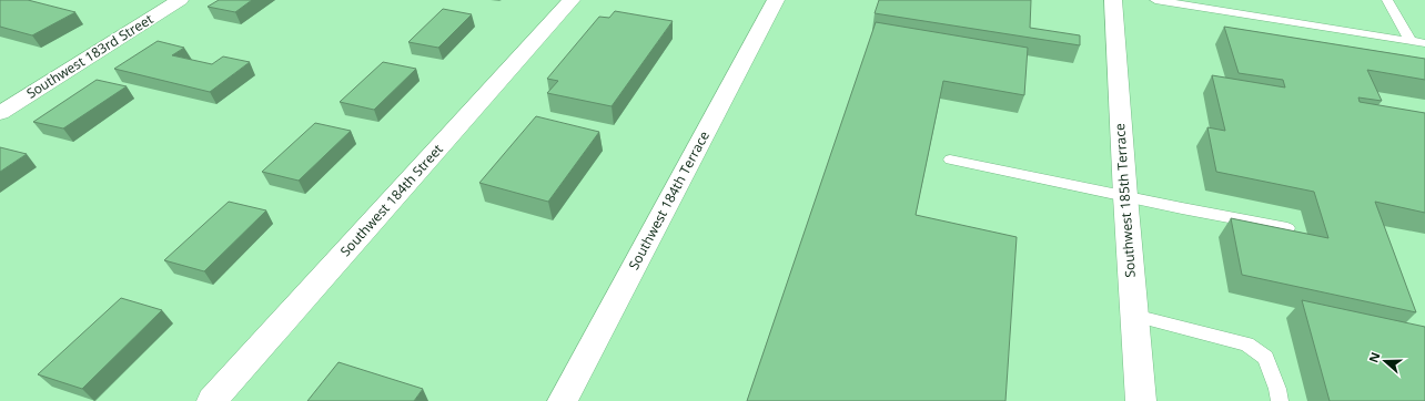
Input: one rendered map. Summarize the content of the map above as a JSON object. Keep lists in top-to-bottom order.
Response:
{
  "streets": {
    "street": [
      "Southwest 183rd Street",
      "Southwest 184th Street",
      "Southwest 184th Terrace",
      "Southwest 185th Terrace"
    ]
  },
  "north": "left"
}
